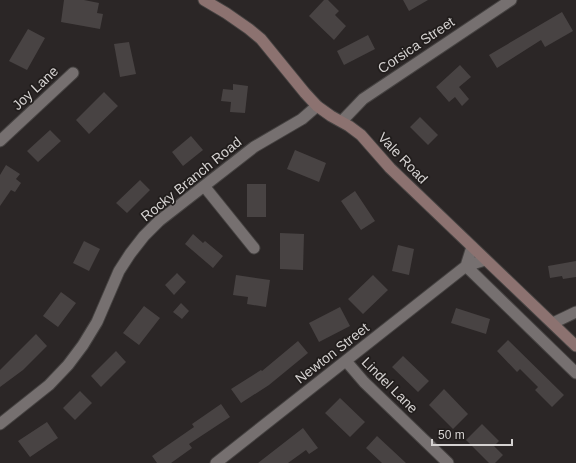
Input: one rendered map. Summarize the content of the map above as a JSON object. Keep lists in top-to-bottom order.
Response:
{
  "streets": {
    "main road": ["Vale Road"],
    "street": [
      "Corsica Street",
      "Joy Lane",
      "Rocky Branch Road",
      "Newton Street",
      "Lindel Lane"
    ]
  },
  "crossings": [
    ["Corsica Street", "Vale Road"],
    ["Vale Road", "Rocky Branch Road"],
    ["Vale Road", "Newton Street"],
    ["Newton Street", "Lindel Lane"]
  ],
  "scale_bar": "50 m"
}
